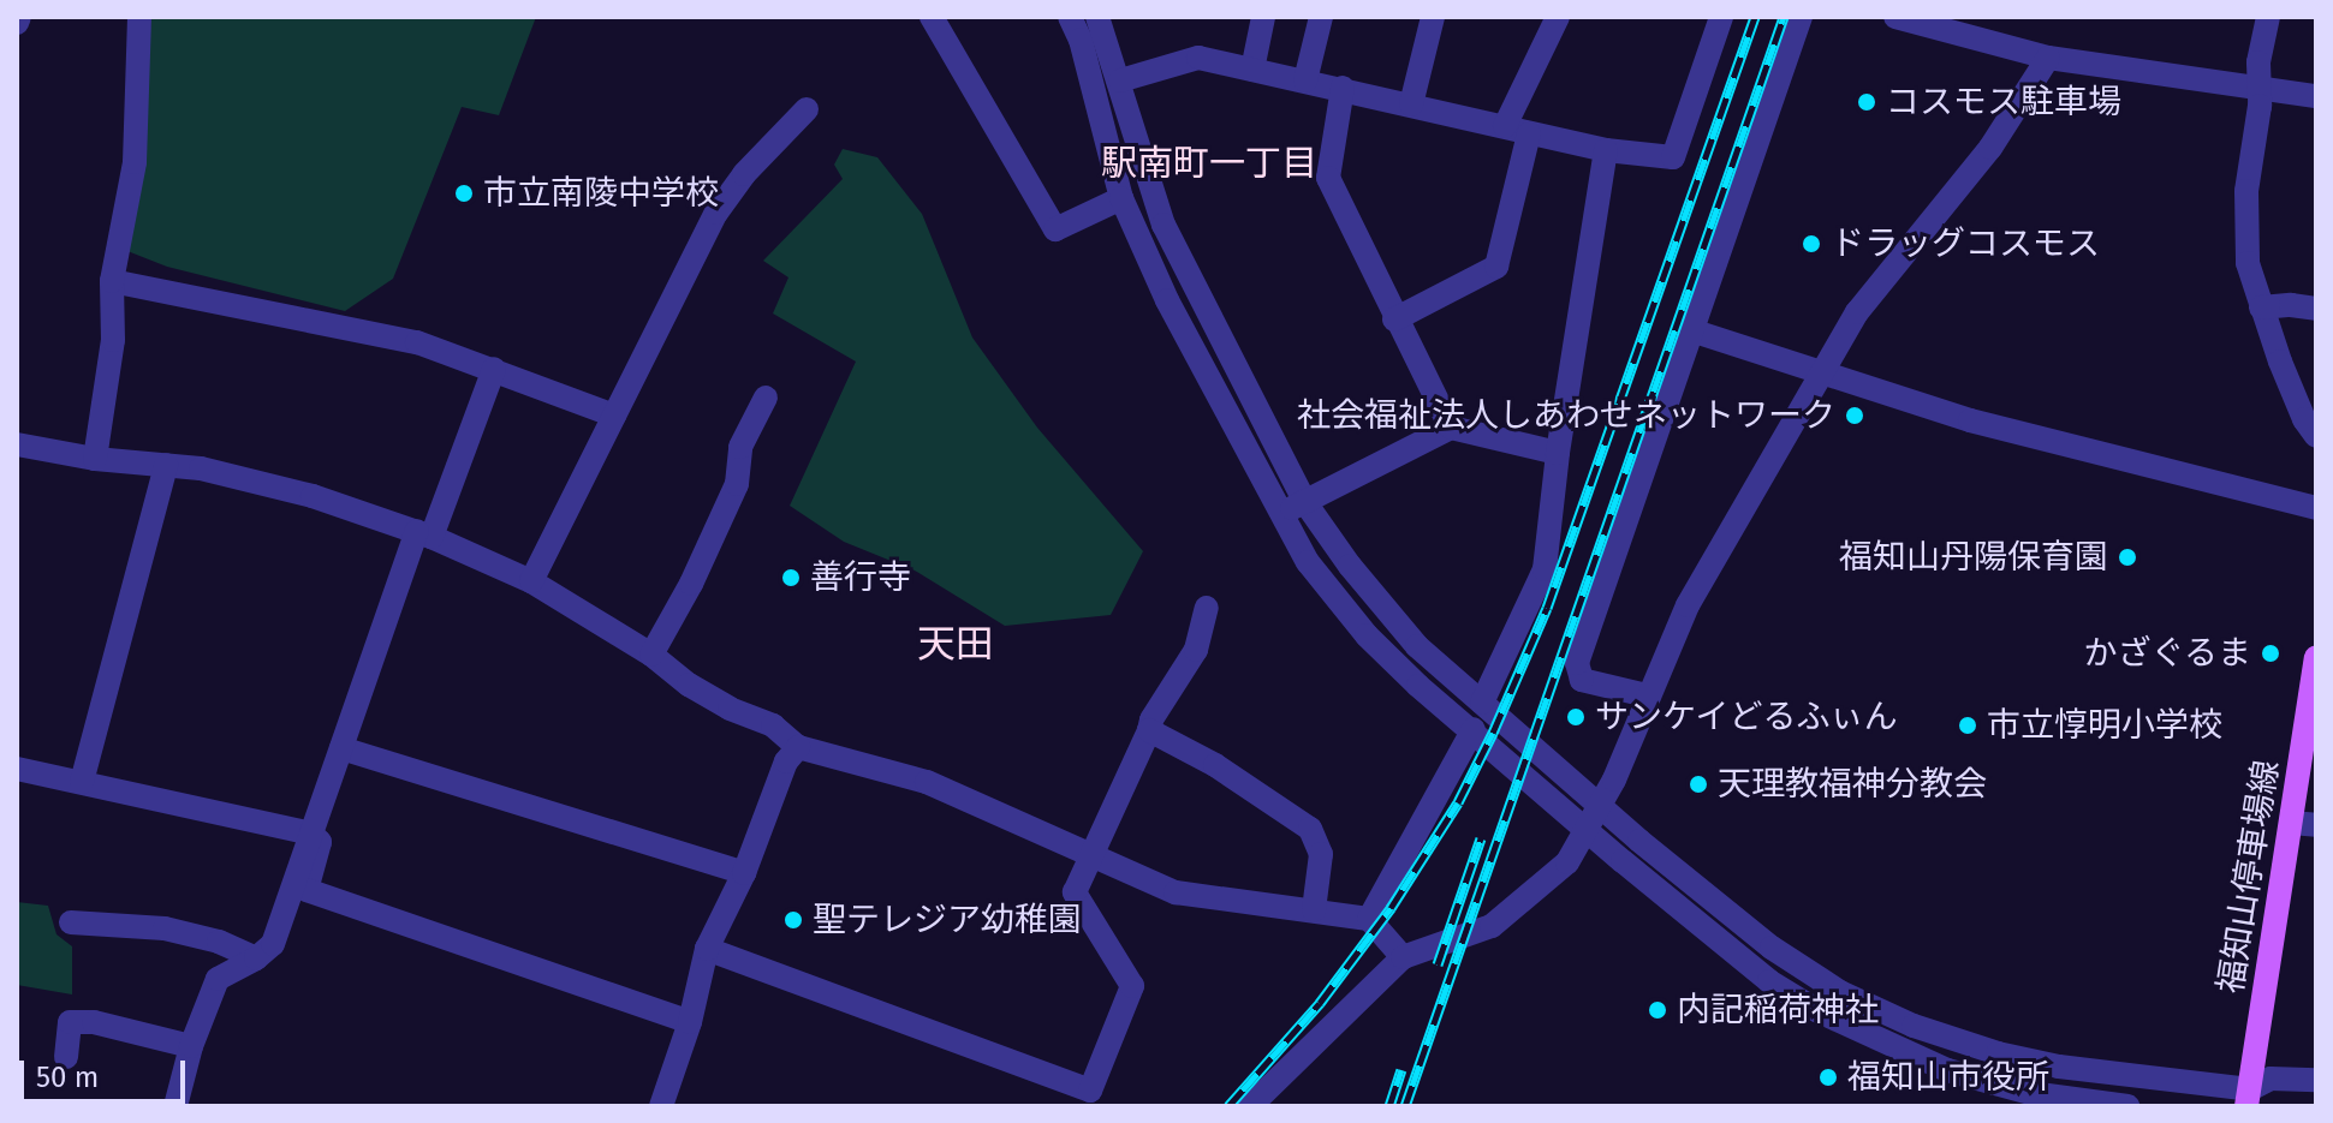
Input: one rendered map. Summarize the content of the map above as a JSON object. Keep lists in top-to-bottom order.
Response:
{
  "streets": {
    "main road": ["福知山停車場線"]
  },
  "districts": ["駅南町一丁目", "天田"],
  "places": [
    "コスモス駐車場",
    "市立南陵中学校",
    "ドラッグコスモス",
    "社会福祉法人しあわせネットワーク",
    "福知山丹陽保育園",
    "善行寺",
    "かざぐるま",
    "サンケイどるふぃん",
    "市立惇明小学校",
    "天理教福神分教会",
    "聖テレジア幼稚園",
    "内記稲荷神社",
    "福知山市役所"
  ],
  "scale_bar": "50 m"
}
